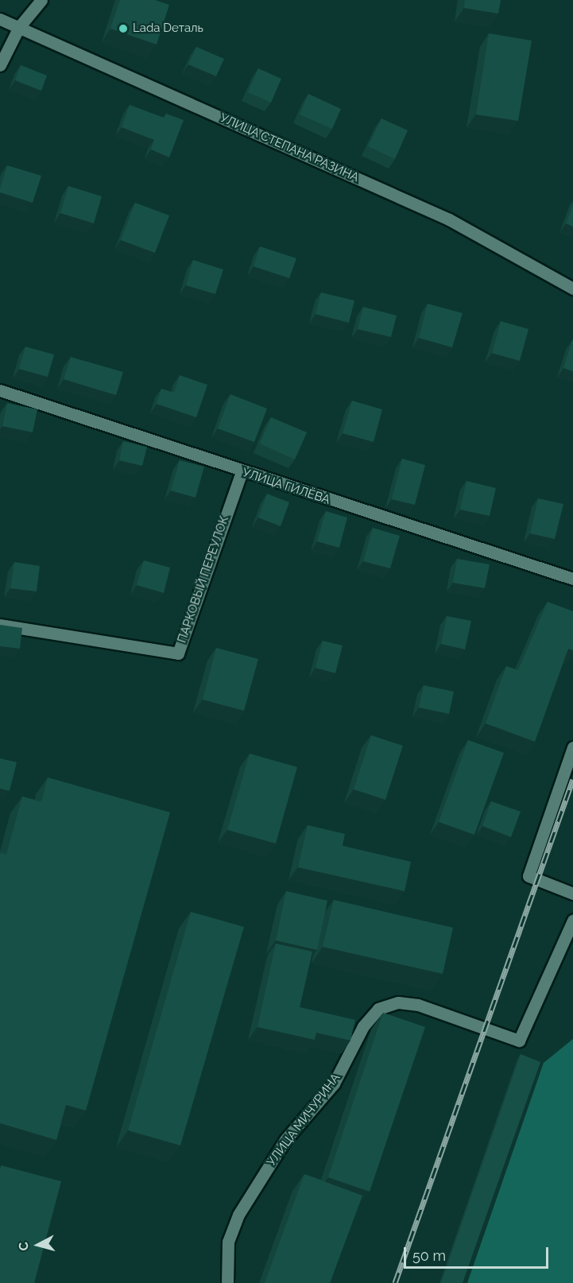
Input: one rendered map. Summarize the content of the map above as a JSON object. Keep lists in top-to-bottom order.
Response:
{
  "streets": {
    "street": [
      "УЛИЦА СТЕПАНА РАЗИНА",
      "УЛИЦА ГИЛЁВА",
      "ПАРКОВЫЙ ПЕРЕУЛОК",
      "УЛИЦА МИЧУРИНА"
    ]
  },
  "crossings": [
    ["УЛИЦА ГИЛЁВА", "ПАРКОВЫЙ ПЕРЕУЛОК"]
  ],
  "places": ["Lada Dеталь"],
  "scale_bar": "50 m",
  "north": "left"
}
